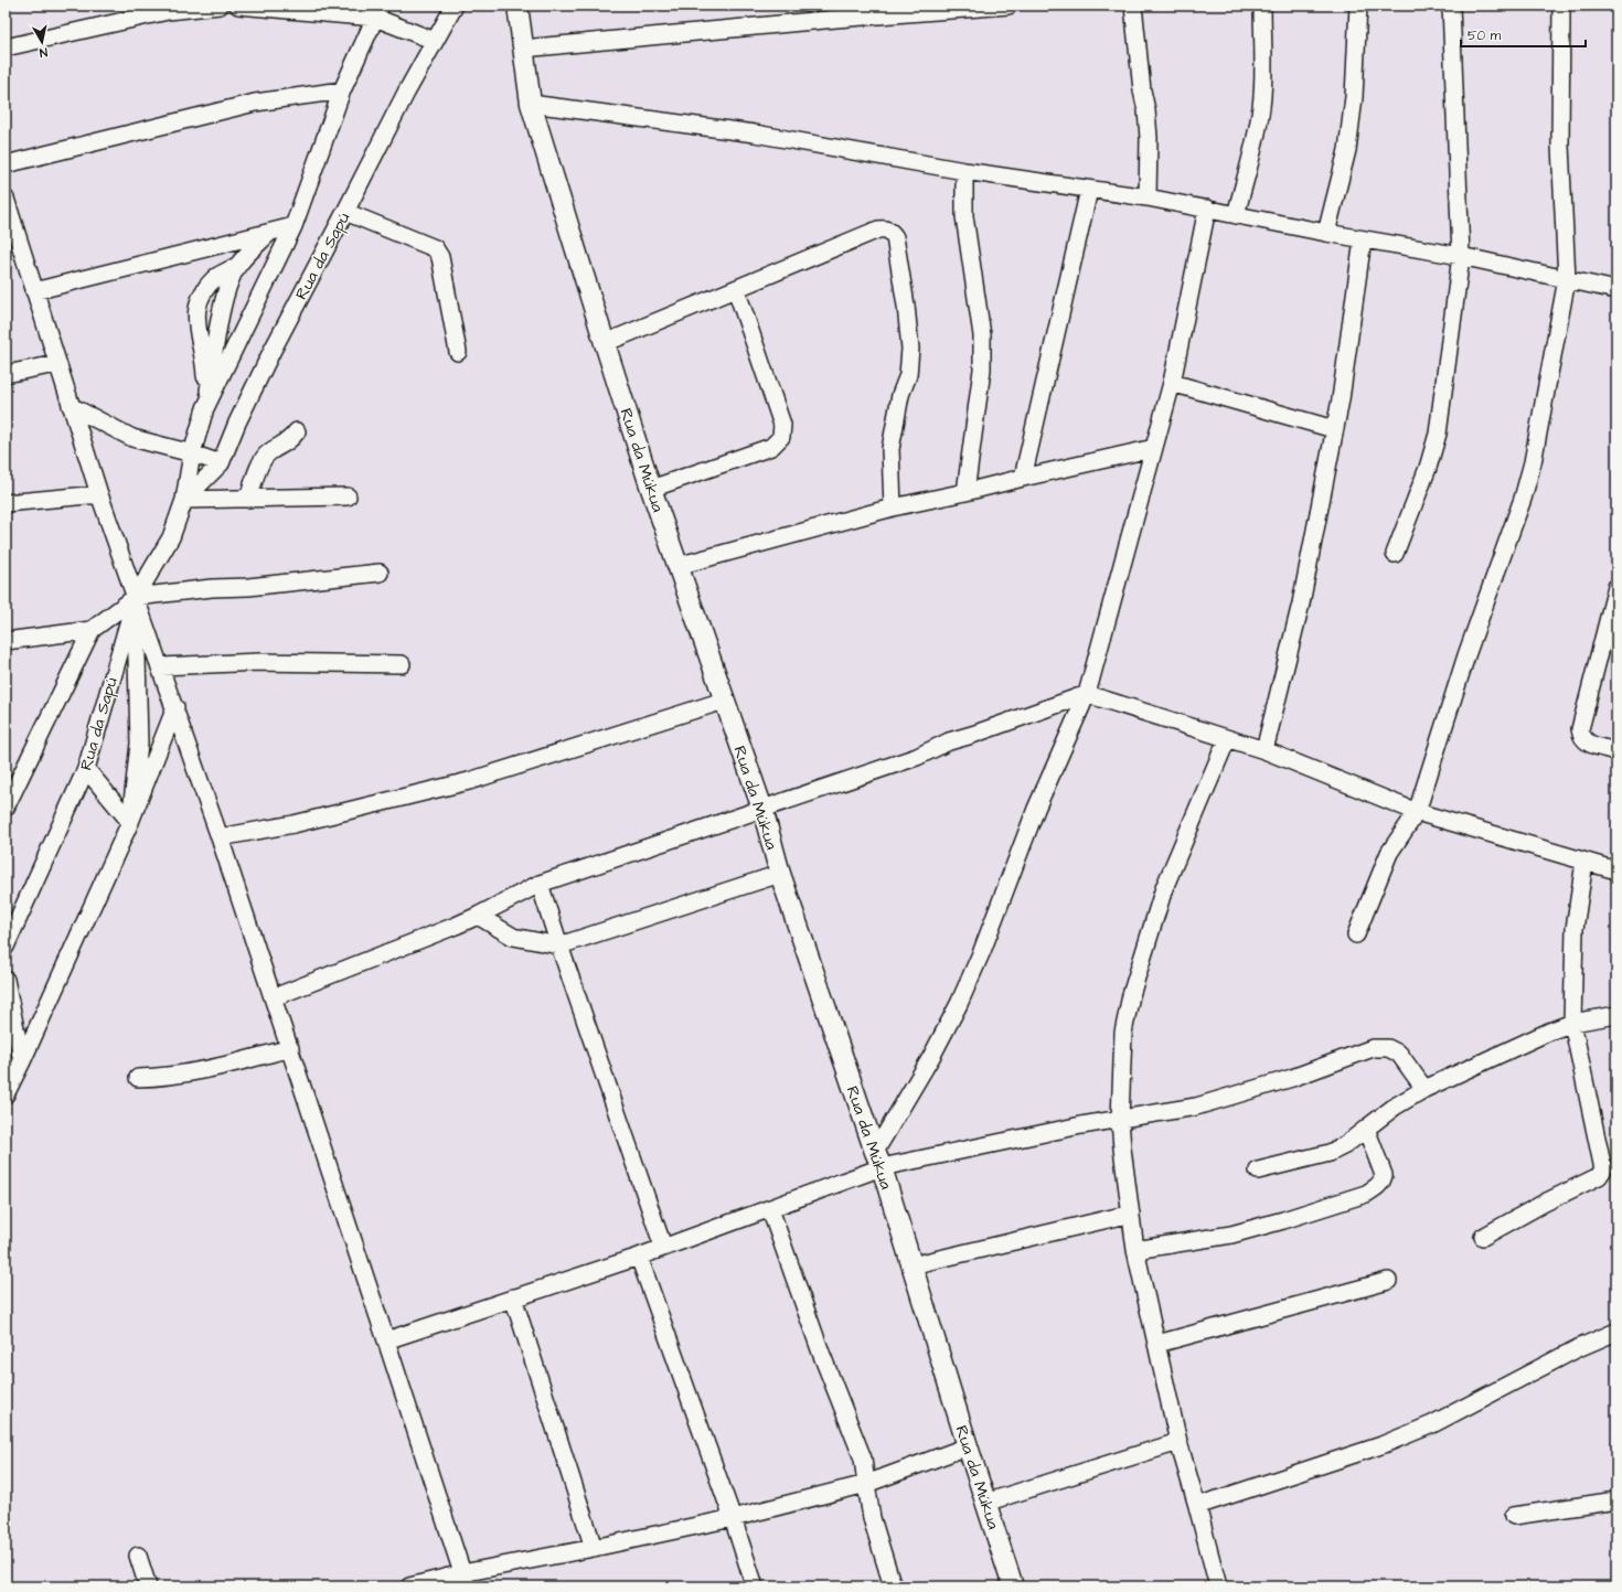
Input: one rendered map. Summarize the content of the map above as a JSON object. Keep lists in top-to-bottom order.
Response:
{
  "streets": {
    "street": ["Rua da Sapú", "Rua da Múkua"]
  },
  "scale_bar": "50 m",
  "north": "bottom"
}
